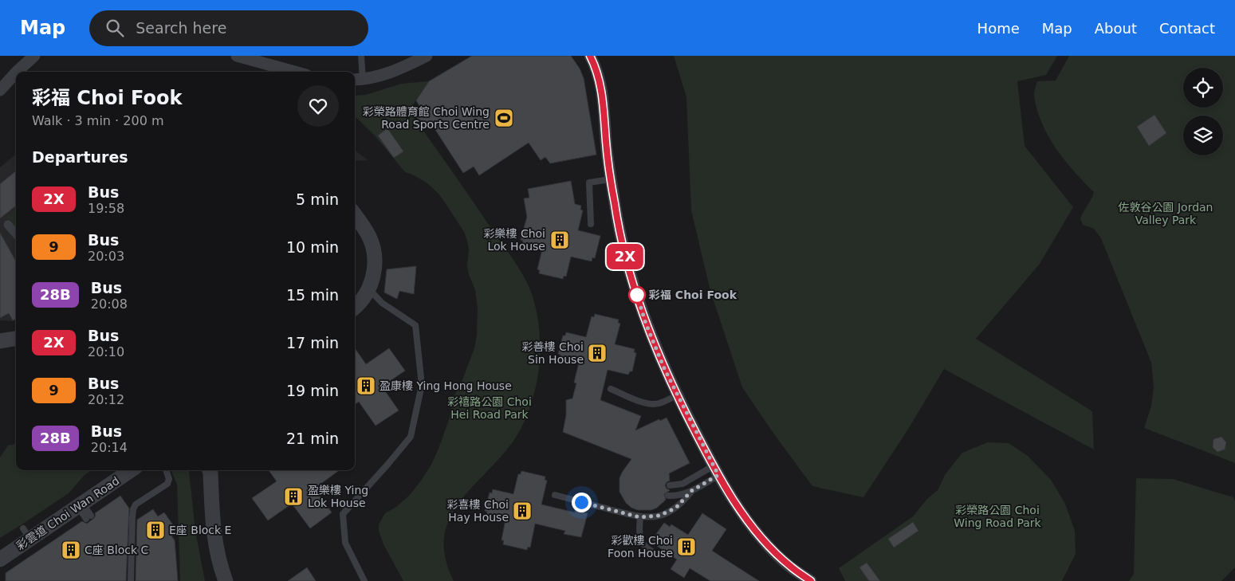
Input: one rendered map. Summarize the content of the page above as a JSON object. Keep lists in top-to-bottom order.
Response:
{
  "streets": {
    "street": ["彩雲道 Choi Wan Road"]
  },
  "parks": ["佐敦谷公園 Jordan Valley Park", "彩禧路公園 Choi Hei Road Park", "彩榮路公園 Choi Wing Road Park"],
  "places": {
    "sports": ["彩榮路體育館 Choi Wing Road Sports Centre"],
    "building": [
      "彩樂樓 Choi Lok House",
      "彩善樓 Choi Sin House",
      "盈康樓 Ying Hong House",
      "盈樂樓 Ying Lok House",
      "彩喜樓 Choi Hay House",
      "E座 Block E",
      "彩歡樓 Choi Foon House",
      "C座 Block C"
    ],
    "other": ["彩福 Choi Fook"]
  },
  "lines": ["bus line 2X"],
  "page": {
    "header": "Map",
    "search": "Search here",
    "nav": [
      "Home",
      "Map",
      "About",
      "Contact"
    ],
    "on_map": "2X",
    "heading": [
      ["彩福 Choi Fook", "Walk · 3 min · 200 m"],
      "Departures"
    ],
    "list": [
      {
        "mark": "2X",
        "name": "Bus",
        "note": "19:58",
        "value": "5 min"
      },
      {
        "mark": "9",
        "name": "Bus",
        "note": "20:03",
        "value": "10 min"
      },
      {
        "mark": "28B",
        "name": "Bus",
        "note": "20:08",
        "value": "15 min"
      },
      {
        "mark": "2X",
        "name": "Bus",
        "note": "20:10",
        "value": "17 min"
      },
      {
        "mark": "9",
        "name": "Bus",
        "note": "20:12",
        "value": "19 min"
      },
      {
        "mark": "28B",
        "name": "Bus",
        "note": "20:14",
        "value": "21 min"
      }
    ]
  }
}
